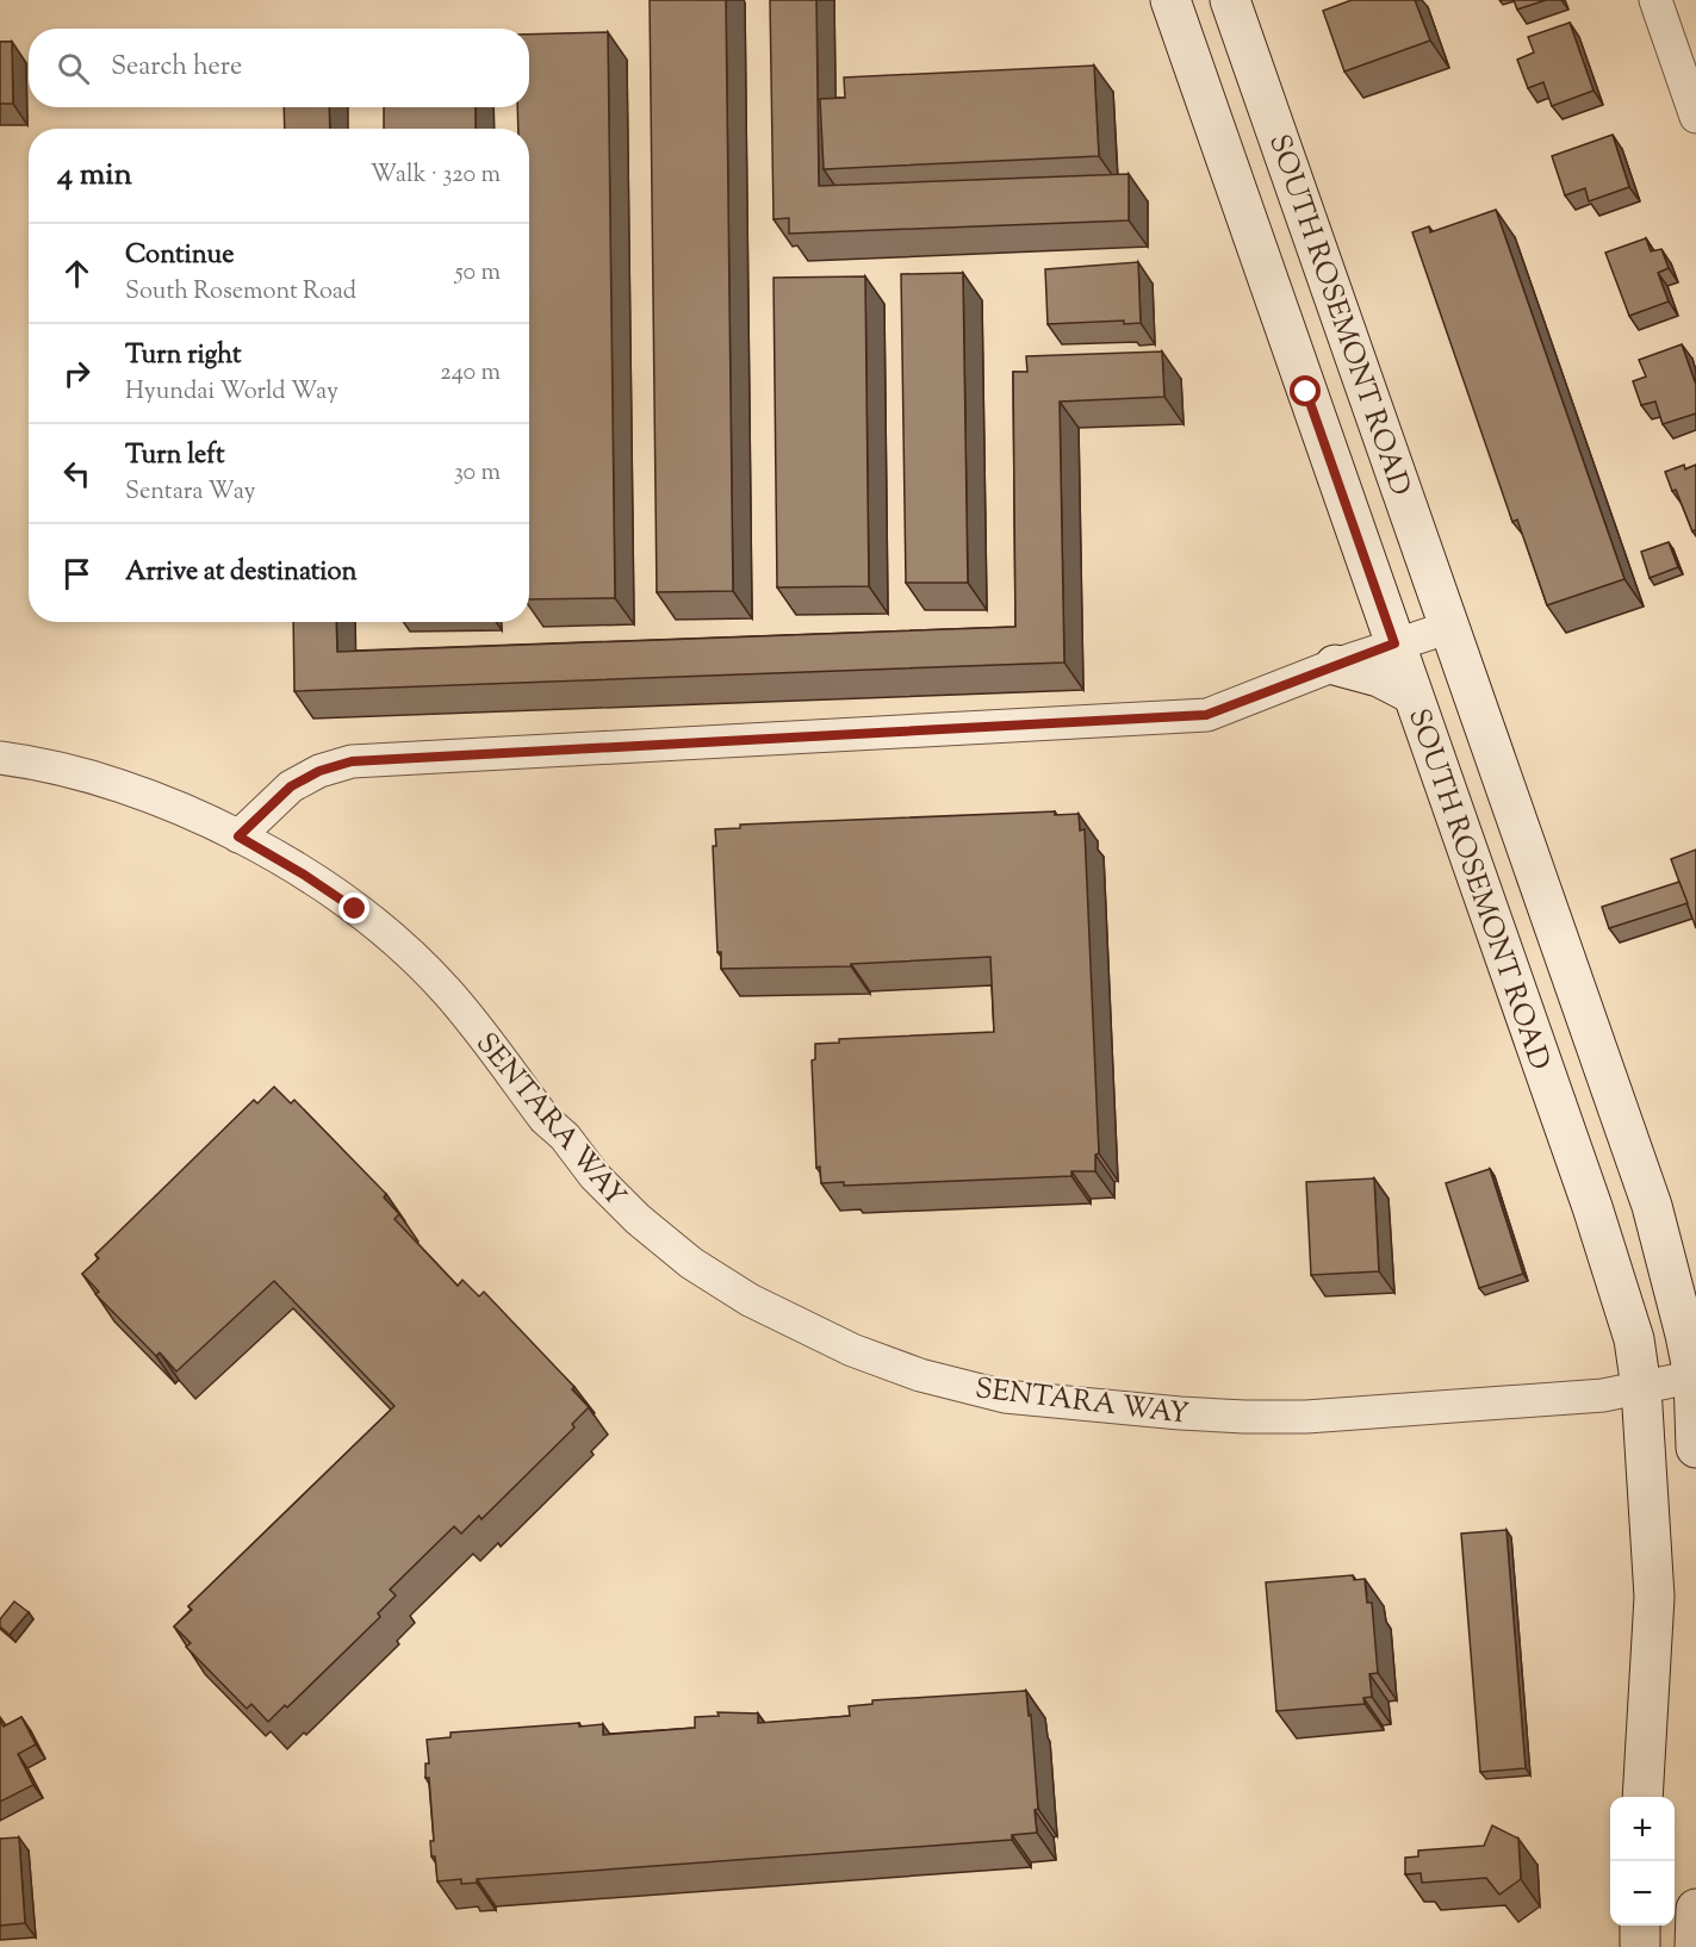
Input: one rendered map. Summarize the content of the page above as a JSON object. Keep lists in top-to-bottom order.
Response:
{
  "streets": {
    "main road": ["SOUTH ROSEMONT ROAD"],
    "street": ["SENTARA WAY"]
  },
  "crossings": [
    ["SOUTH ROSEMONT ROAD", "SENTARA WAY"]
  ],
  "page": {
    "search": "Search here",
    "heading": ["4 min", "Walk · 320 m"],
    "list": [
      ["Continue", "South Rosemont Road", "50 m"],
      ["Turn right", "Hyundai World Way", "240 m"],
      ["Turn left", "Sentara Way", "30 m"],
      "Arrive at destination"
    ],
    "map_buttons": ["+", "−"]
  }
}
